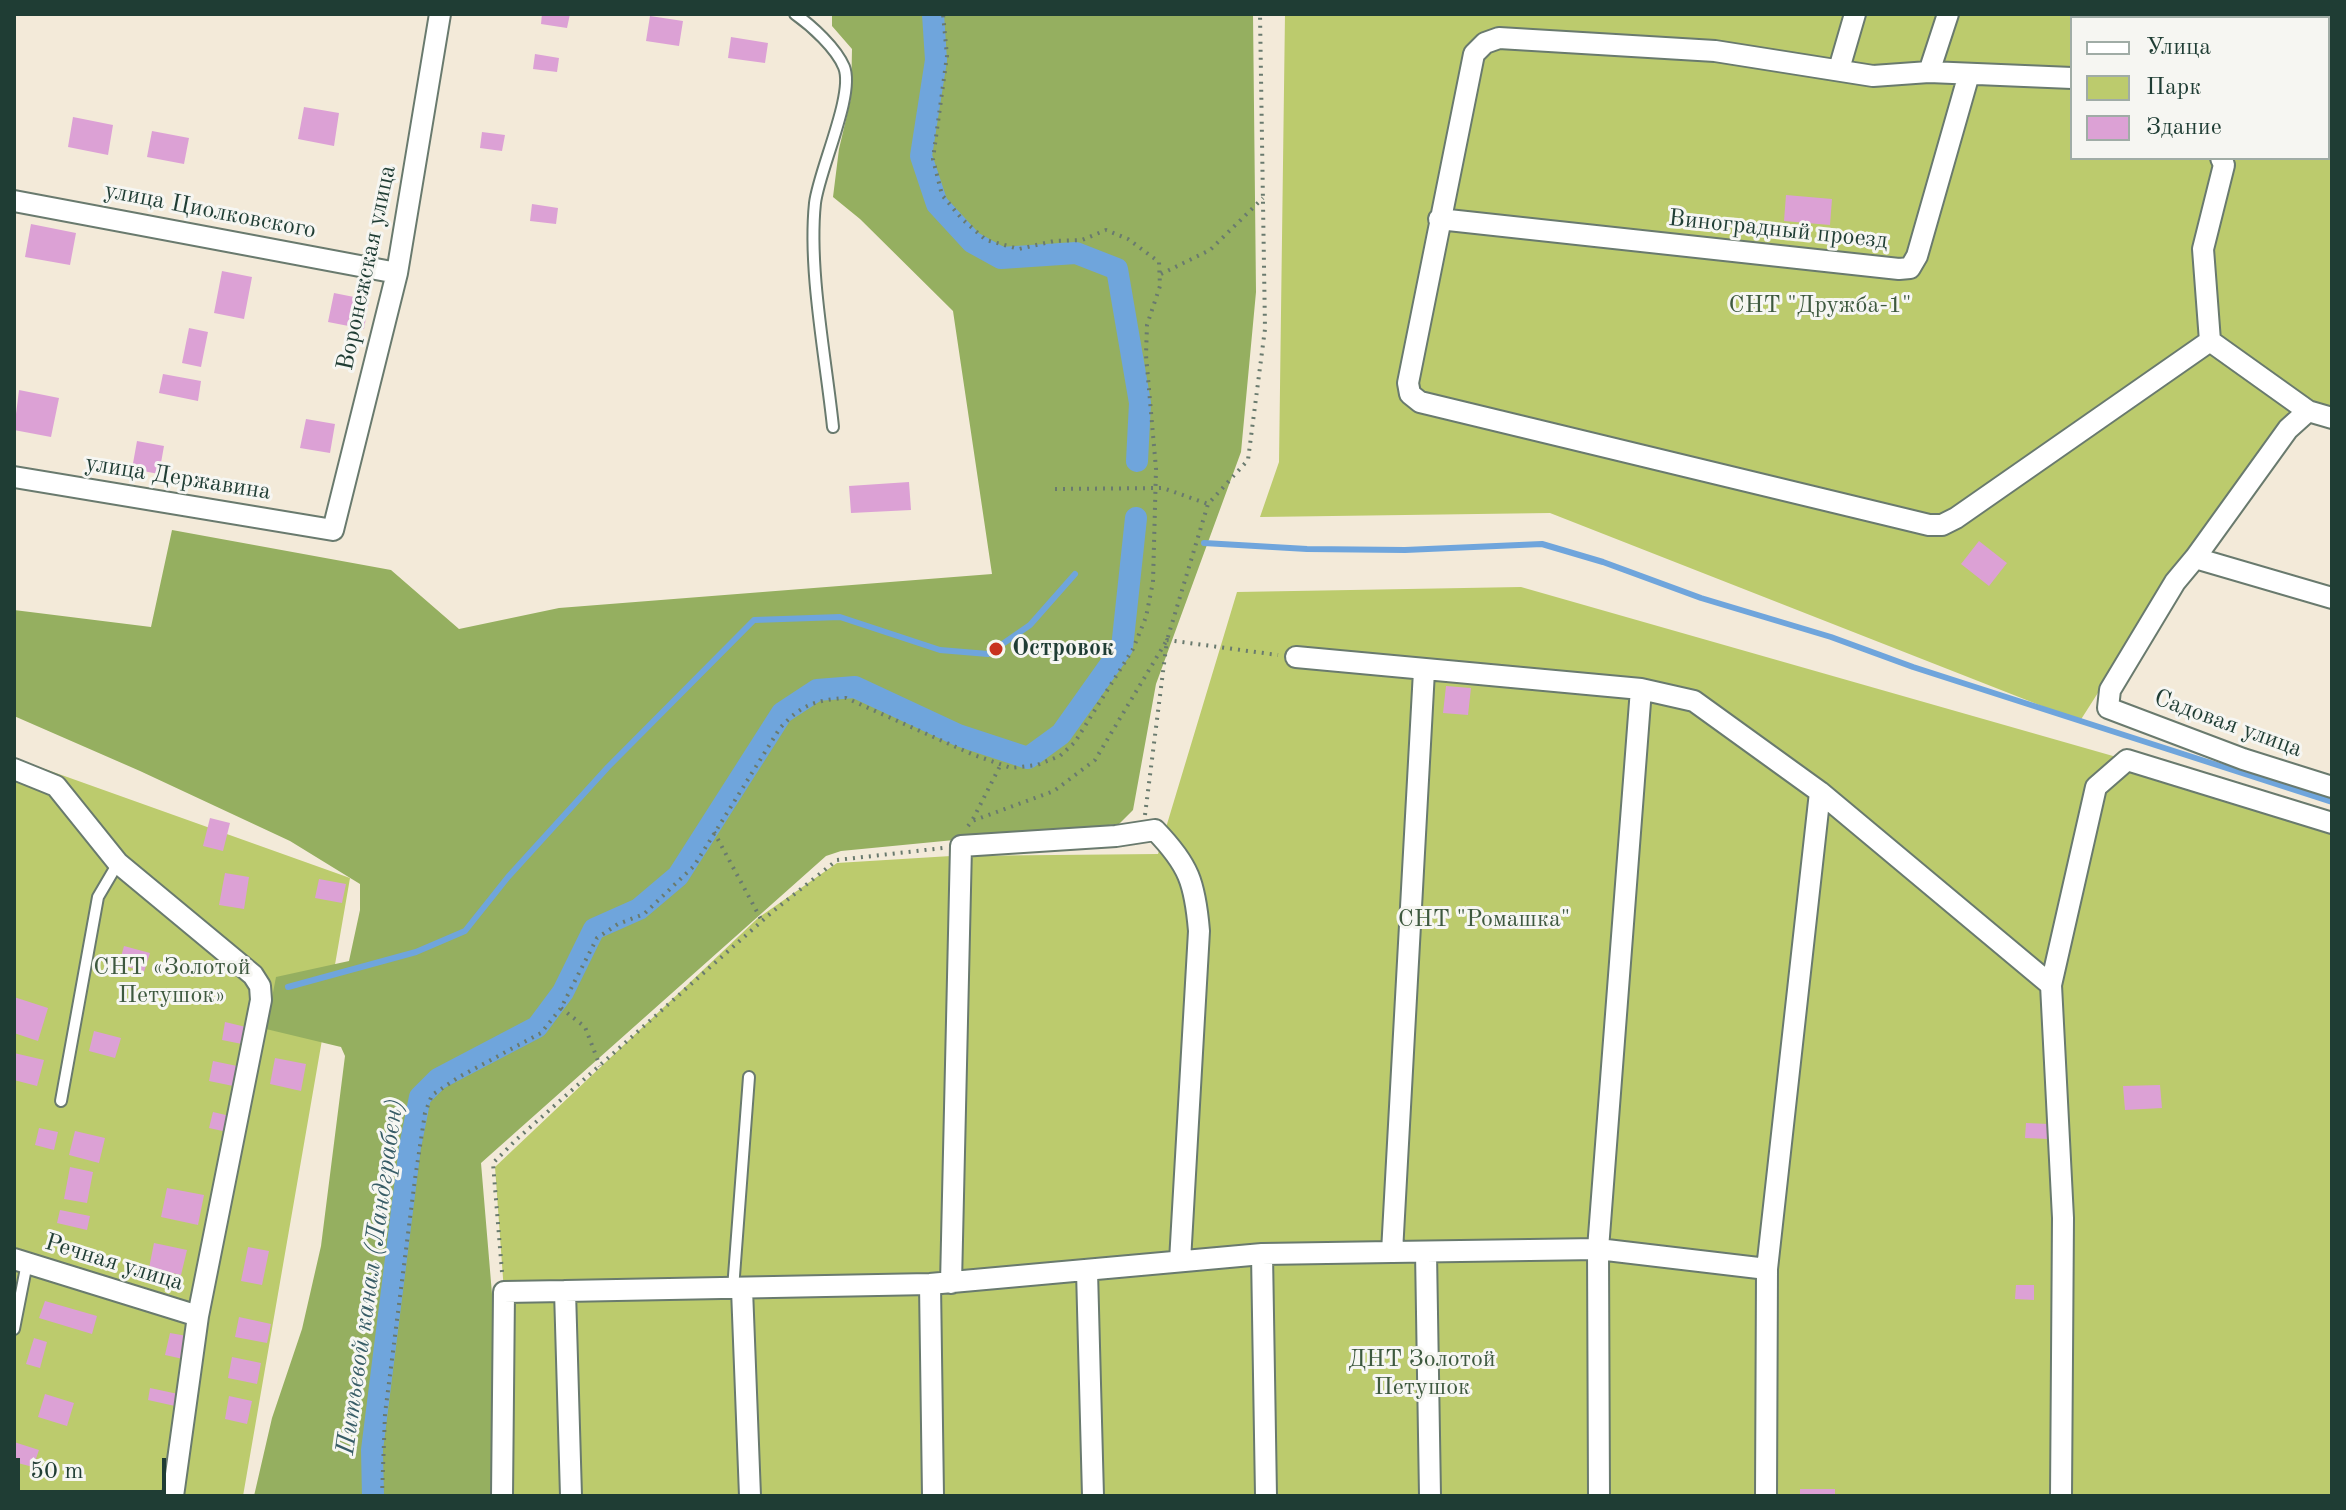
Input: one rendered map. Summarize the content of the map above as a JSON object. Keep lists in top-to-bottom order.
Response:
{
  "streets": {
    "street": [
      "улица Циолковского",
      "Виноградный проезд",
      "Воронежская улица",
      "улица Державина",
      "Садовая улица",
      "Речная улица"
    ]
  },
  "crossings": [
    ["улица Циолковского", "Воронежская улица"],
    ["Воронежская улица", "улица Державина"]
  ],
  "water": ["Питьевой канал (Ландграбен)"],
  "parks": [
    "СНТ \"Дружба-1\"",
    "СНТ \"Ромашка\"",
    "СНТ «Золотой Петушок»",
    "ДНТ Золотой Петушок"
  ],
  "places": ["Островок"],
  "legend": ["Улица", "Парк", "Здание"],
  "scale_bar": "50 m"
}
